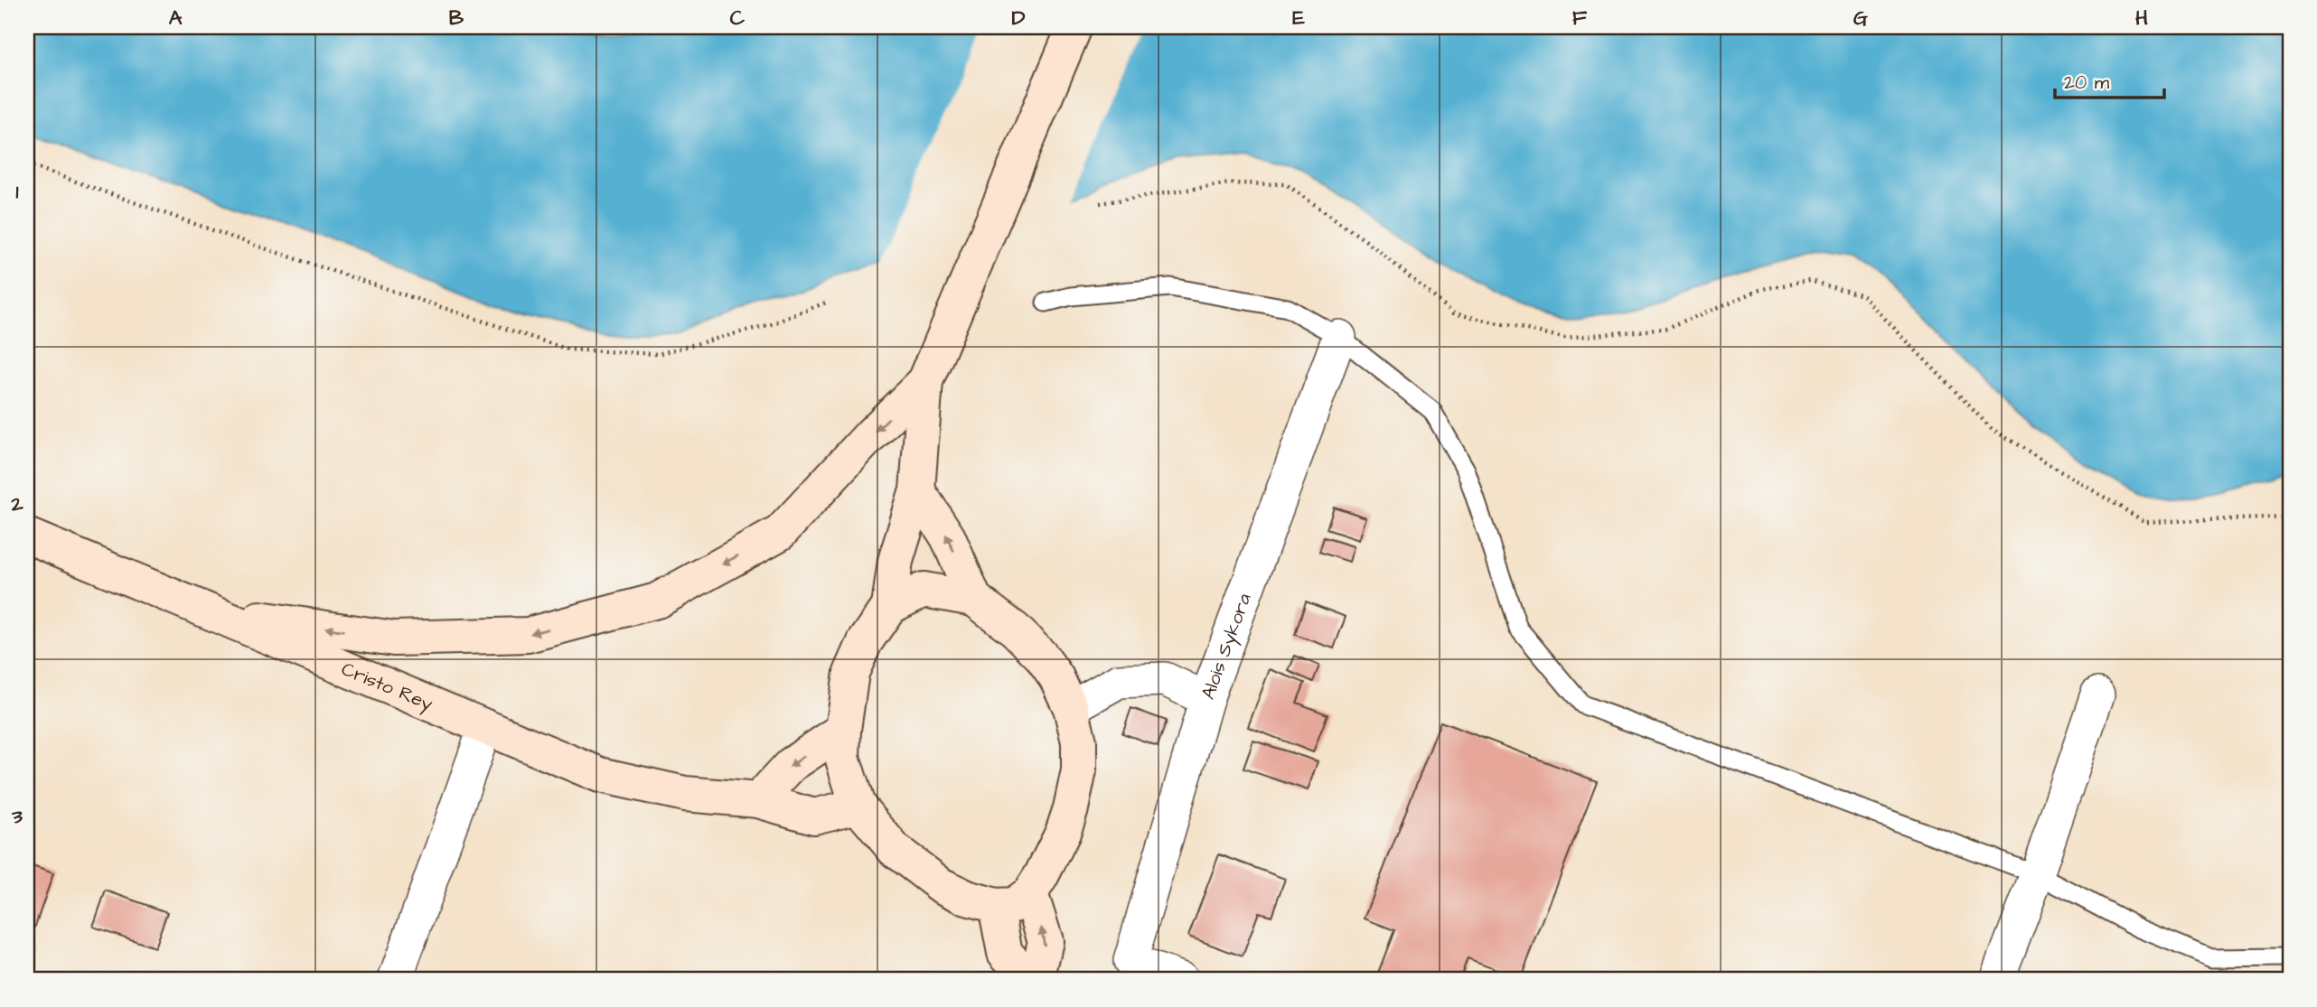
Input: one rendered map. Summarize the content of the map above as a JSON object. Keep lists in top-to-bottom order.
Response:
{
  "streets": {
    "street": ["Alois Sykora", "Cristo Rey"]
  },
  "scale_bar": "20 m",
  "grid": {
    "columns": [
      "A",
      "B",
      "C",
      "D",
      "E",
      "F",
      "G",
      "H"
    ],
    "rows": ["1", "2", "3"]
  }
}
